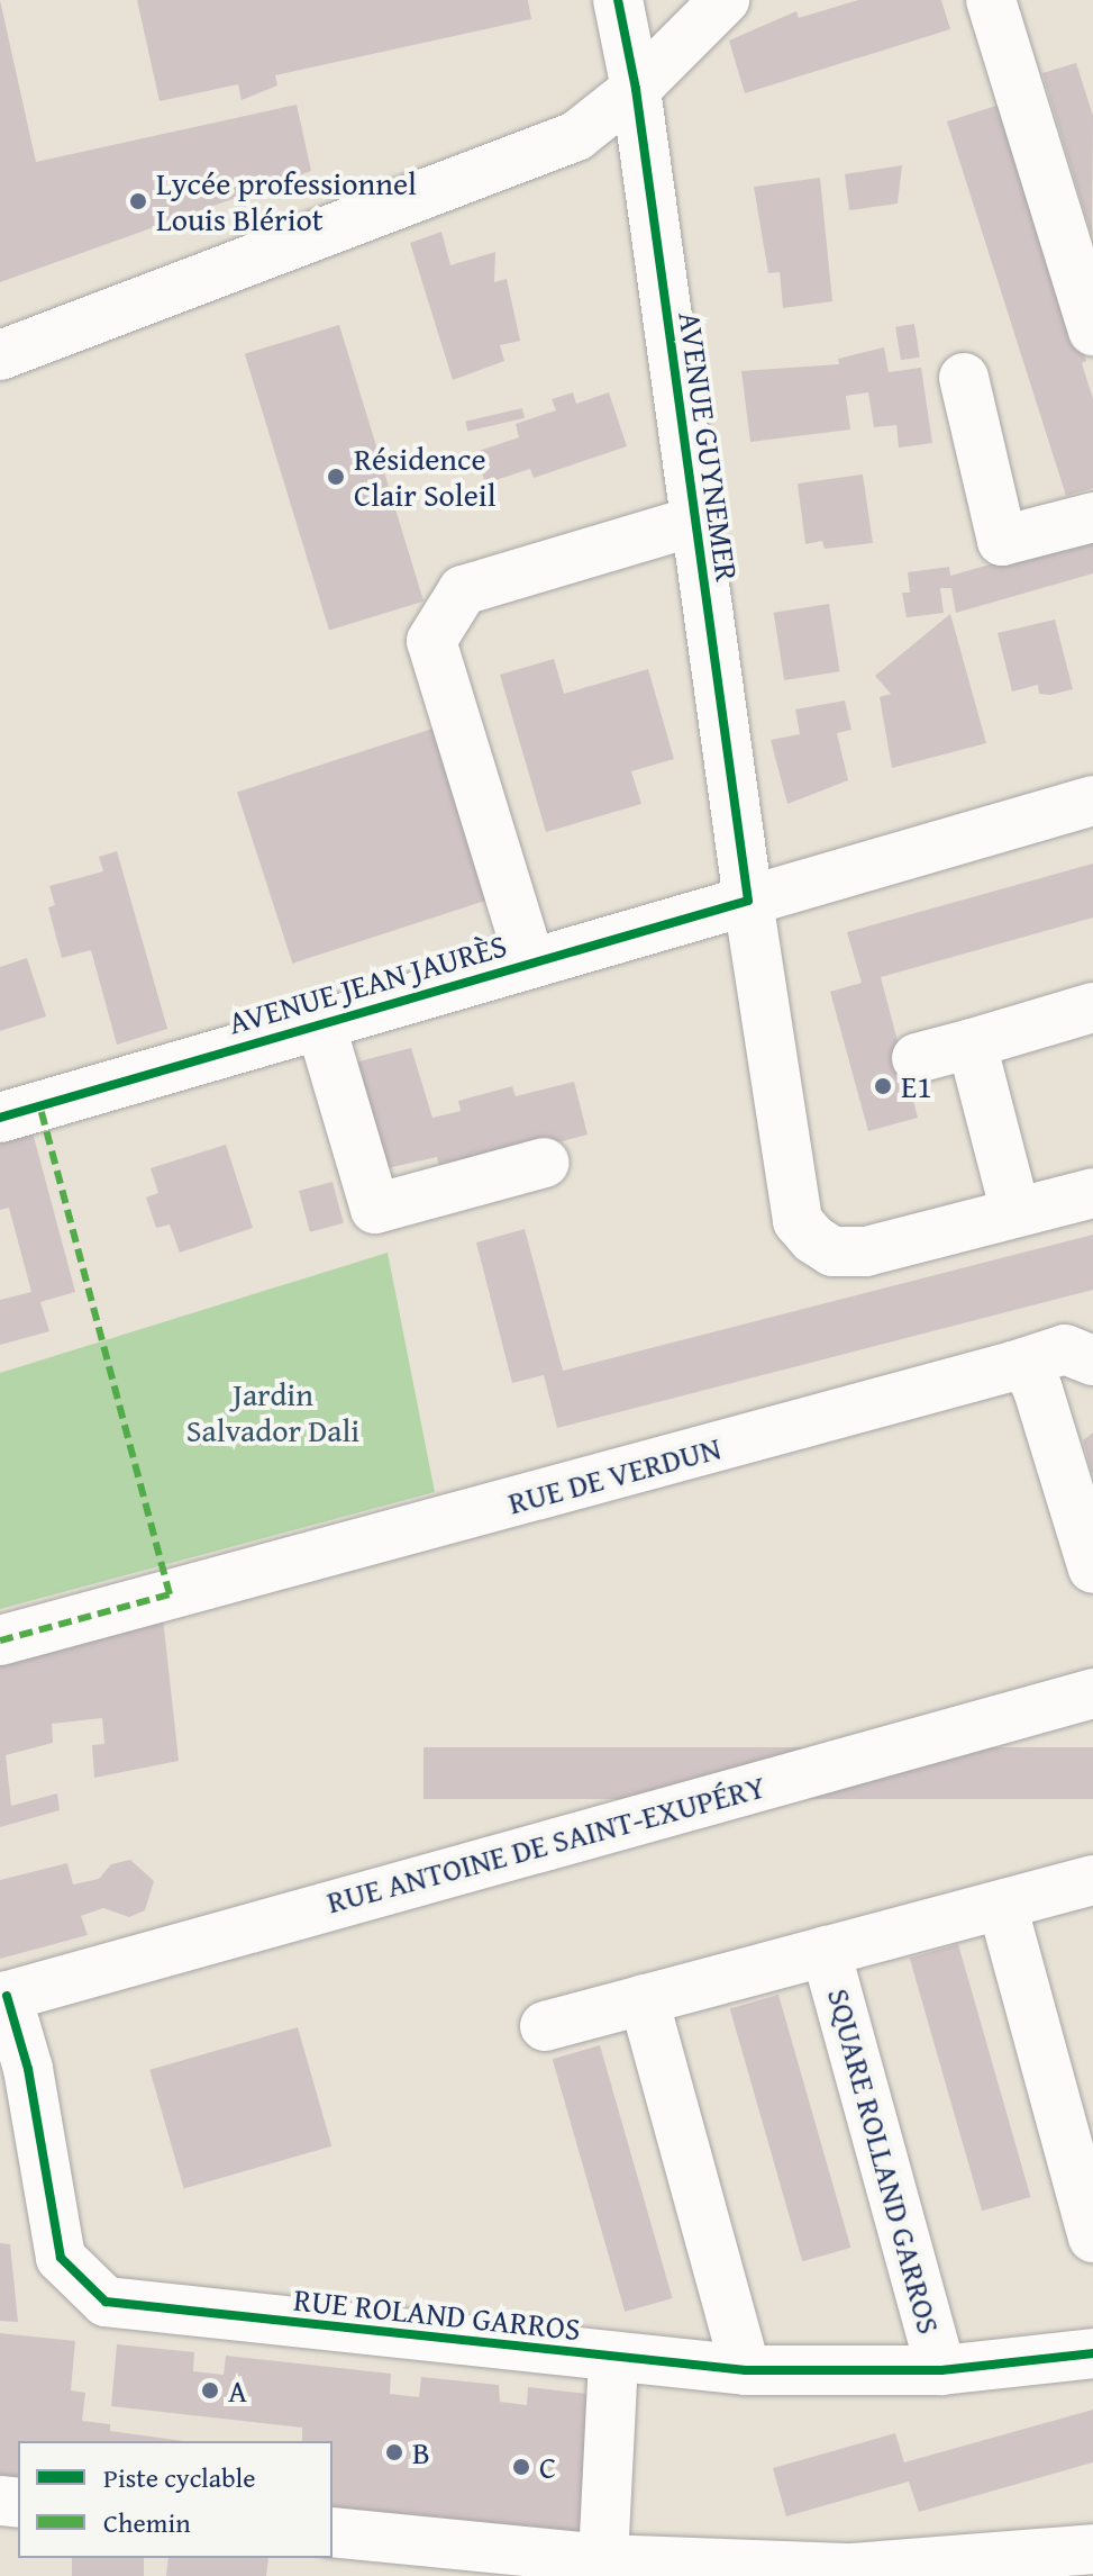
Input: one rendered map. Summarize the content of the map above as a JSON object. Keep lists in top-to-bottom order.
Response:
{
  "streets": {
    "street": [
      "AVENUE GUYNEMER",
      "AVENUE JEAN JAURÈS",
      "RUE DE VERDUN",
      "RUE ANTOINE DE SAINT-EXUPÉRY",
      "SQUARE ROLLAND GARROS",
      "RUE ROLAND GARROS"
    ]
  },
  "crossings": [
    ["AVENUE GUYNEMER", "AVENUE JEAN JAURÈS"],
    ["RUE ANTOINE DE SAINT-EXUPÉRY", "RUE ROLAND GARROS"],
    ["SQUARE ROLLAND GARROS", "RUE ROLAND GARROS"]
  ],
  "parks": ["Jardin Salvador Dali"],
  "places": [
    "Lycée professionnel Louis Blériot",
    "Résidence Clair Soleil",
    "E1",
    "A",
    "B",
    "C"
  ],
  "legend": ["Piste cyclable", "Chemin"]
}
